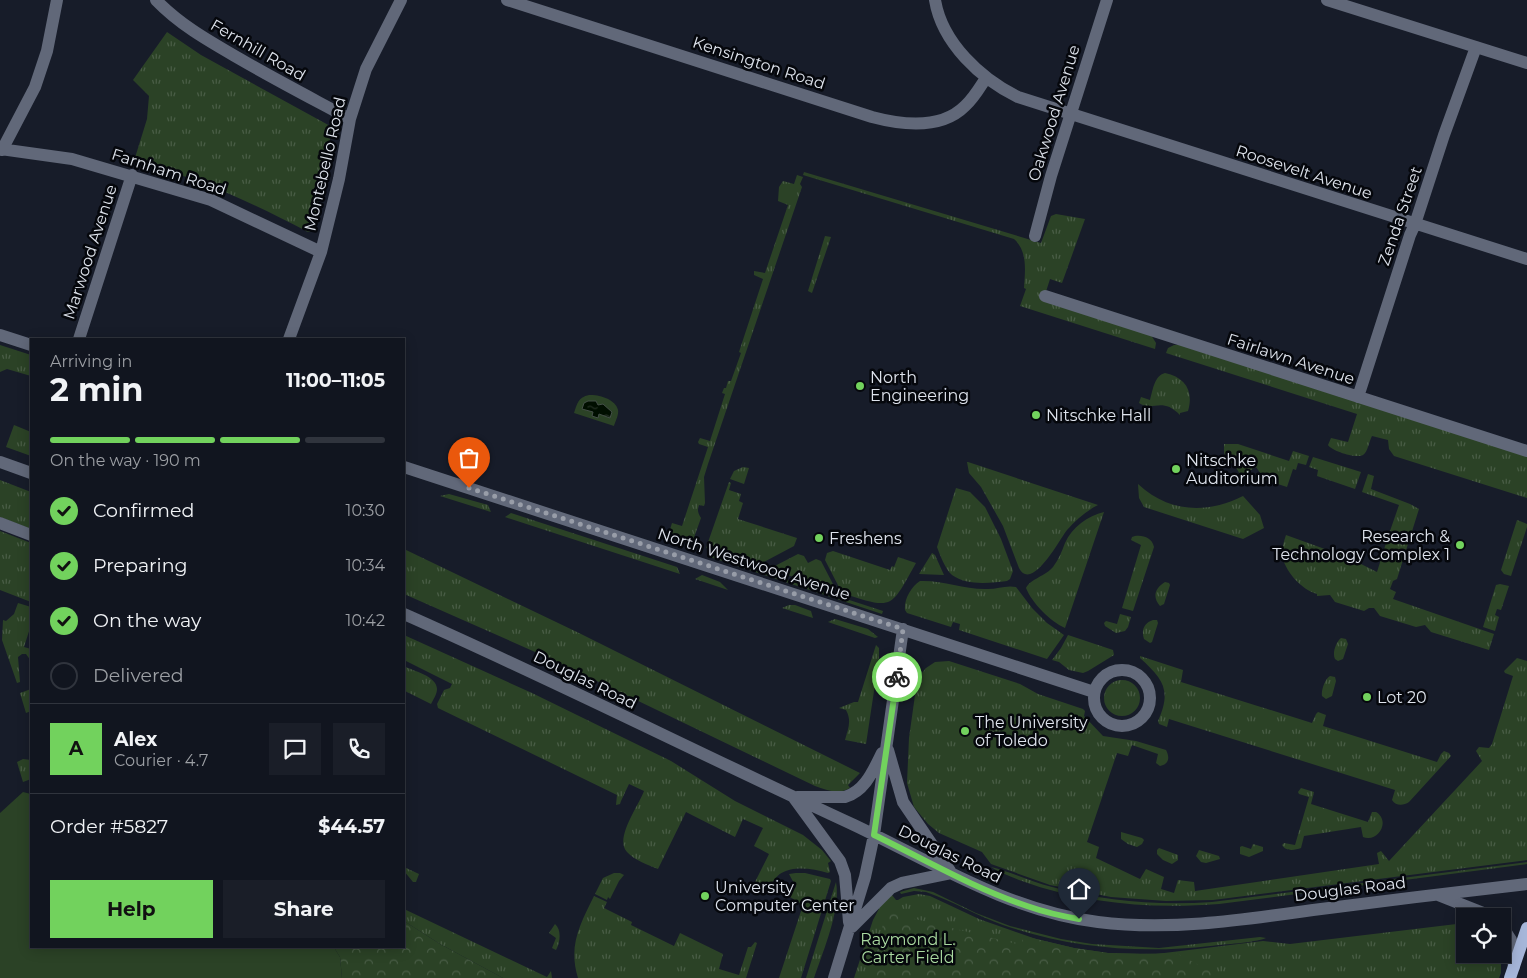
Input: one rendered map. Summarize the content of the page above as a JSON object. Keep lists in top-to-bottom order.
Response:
{
  "streets": {
    "street": [
      "Fernhill Road",
      "Kensington Road",
      "Oakwood Avenue",
      "Montebello Road",
      "Farnham Road",
      "Roosevelt Avenue",
      "Zenda Street",
      "Marwood Avenue",
      "Fairlawn Avenue",
      "North Westwood Avenue",
      "Douglas Road"
    ]
  },
  "crossings": [
    ["Fernhill Road", "Montebello Road"],
    ["Kensington Road", "Roosevelt Avenue"],
    ["Oakwood Avenue", "Roosevelt Avenue"],
    ["Montebello Road", "Farnham Road"],
    ["Farnham Road", "Marwood Avenue"],
    ["Roosevelt Avenue", "Zenda Street"],
    ["Zenda Street", "Fairlawn Avenue"]
  ],
  "parks": ["Raymond L. Carter Field"],
  "places": [
    "North Engineering",
    "Nitschke Hall",
    "Nitschke Auditorium",
    "Freshens",
    "Research & Technology Complex 1",
    "Lot 20",
    "The University of Toledo",
    "University Computer Center"
  ],
  "page": {
    "heading": ["2 min", "Arriving in", "11:00–11:05"],
    "panel": [
      "Alex",
      "Courier · 4.7",
      "Order #5827",
      "$44.57"
    ],
    "bar": "On the way · 190 m",
    "list": [
      ["Confirmed", "10:30"],
      ["Preparing", "10:34"],
      ["On the way", "10:42"],
      "Delivered"
    ],
    "round": "A",
    "buttons": ["Help", "Share"]
  }
}
